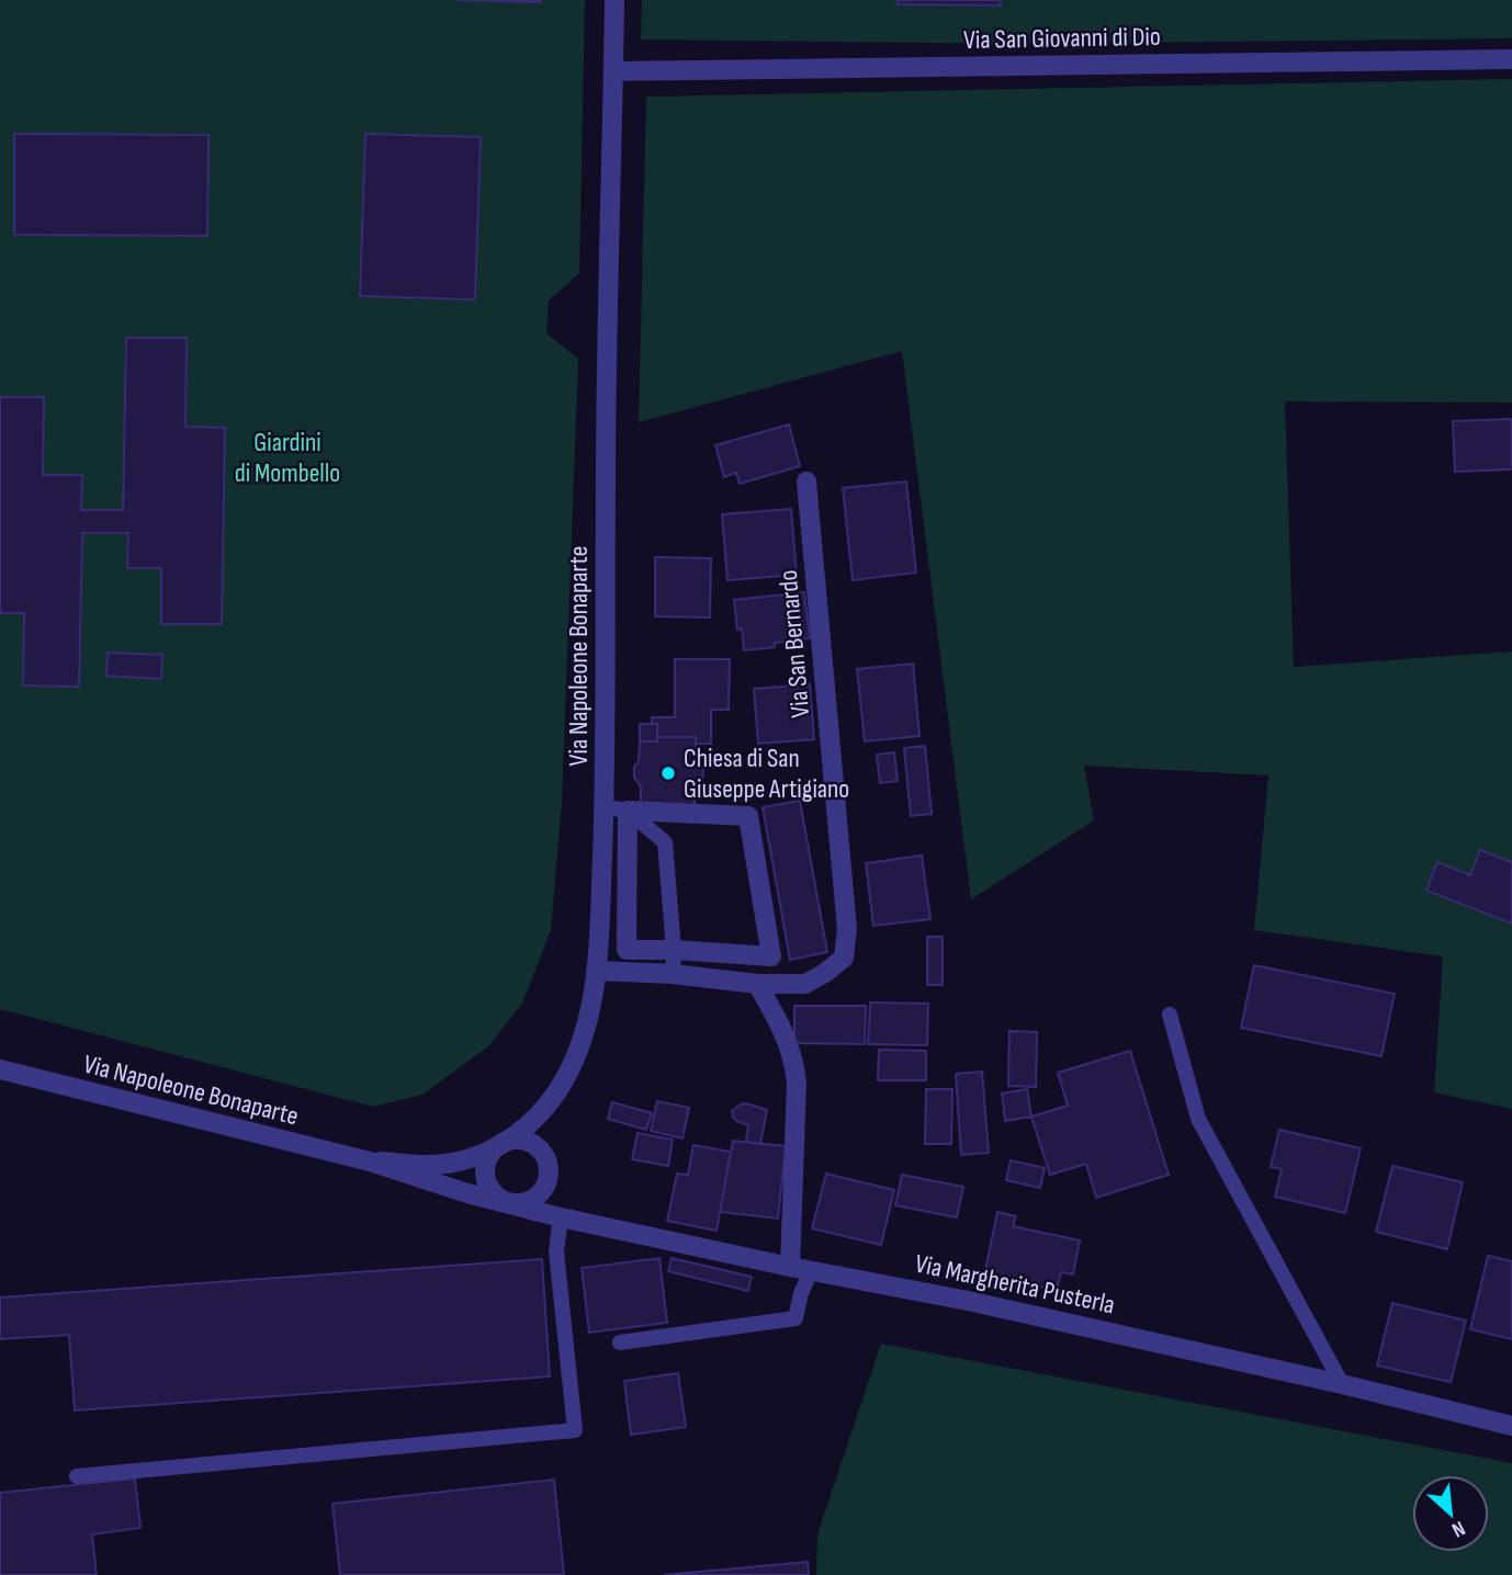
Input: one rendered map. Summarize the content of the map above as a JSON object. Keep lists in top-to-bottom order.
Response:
{
  "streets": {
    "street": [
      "Via San Giovanni di Dio",
      "Via San Bernardo",
      "Via Napoleone Bonaparte",
      "Via Margherita Pusterla"
    ]
  },
  "crossings": [
    ["Via San Giovanni di Dio", "Via Napoleone Bonaparte"],
    ["Via San Bernardo", "Via Napoleone Bonaparte"],
    ["Via Napoleone Bonaparte", "Via Margherita Pusterla"]
  ],
  "parks": ["Giardini di Mombello"],
  "places": ["Chiesa di San Giuseppe Artigiano"],
  "north": "bottom right"
}
